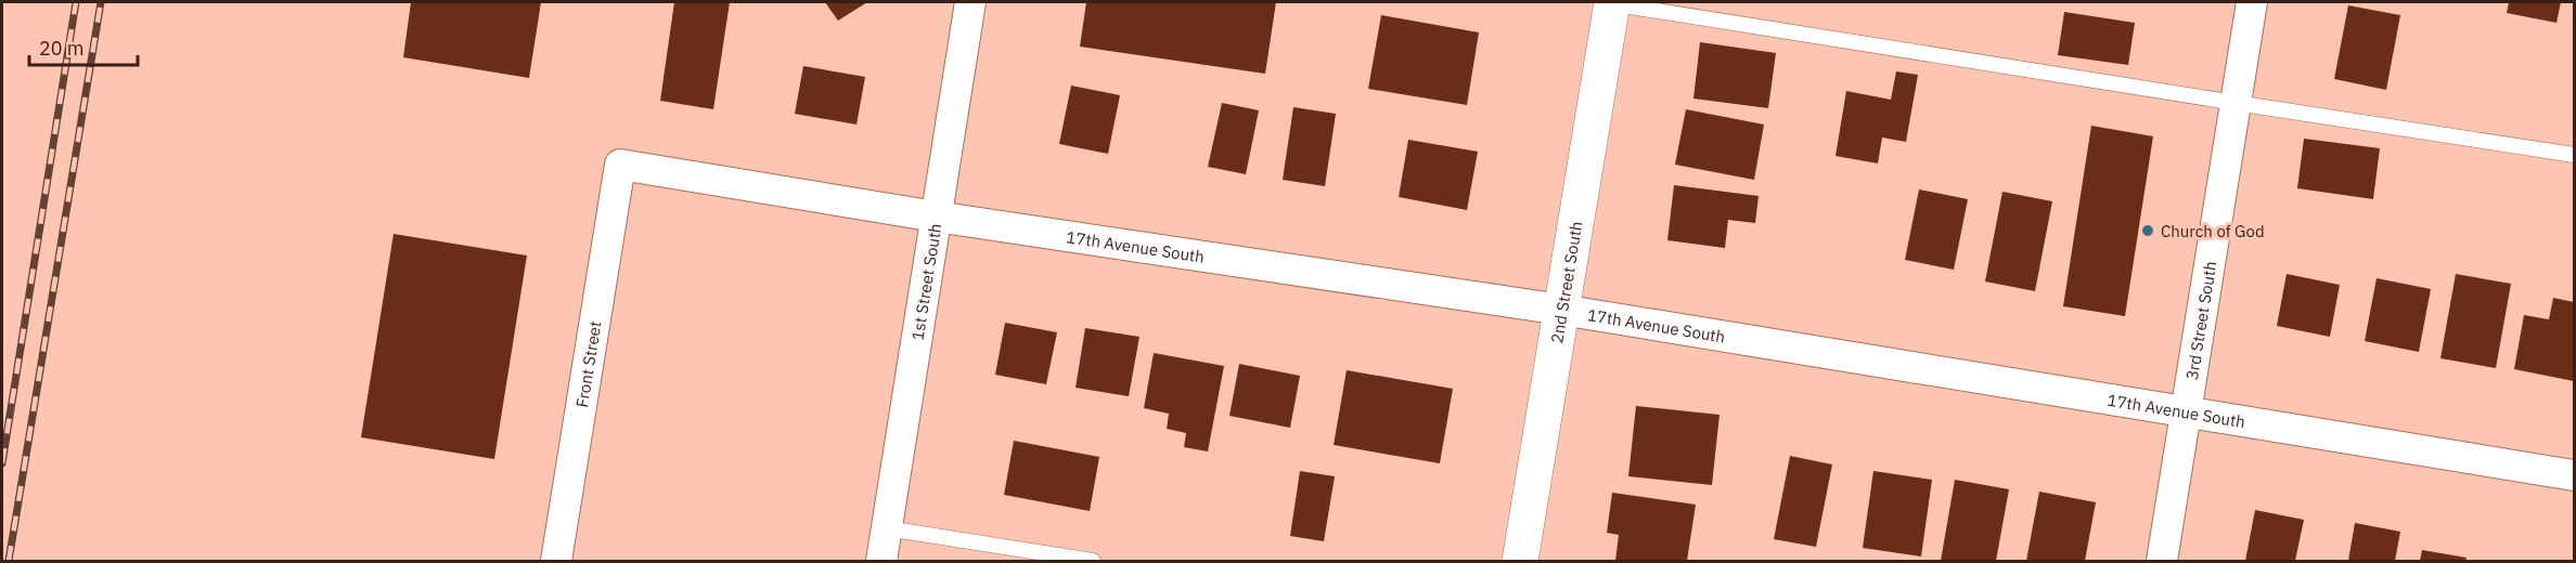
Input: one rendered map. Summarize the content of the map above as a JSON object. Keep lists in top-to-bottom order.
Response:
{
  "streets": {
    "street": [
      "17th Avenue South",
      "1st Street South",
      "2nd Street South",
      "3rd Street South",
      "Front Street"
    ]
  },
  "crossings": [
    ["17th Avenue South", "1st Street South"],
    ["17th Avenue South", "2nd Street South"],
    ["17th Avenue South", "3rd Street South"],
    ["17th Avenue South", "Front Street"]
  ],
  "places": ["Church of God"],
  "scale_bar": "20 m"
}
